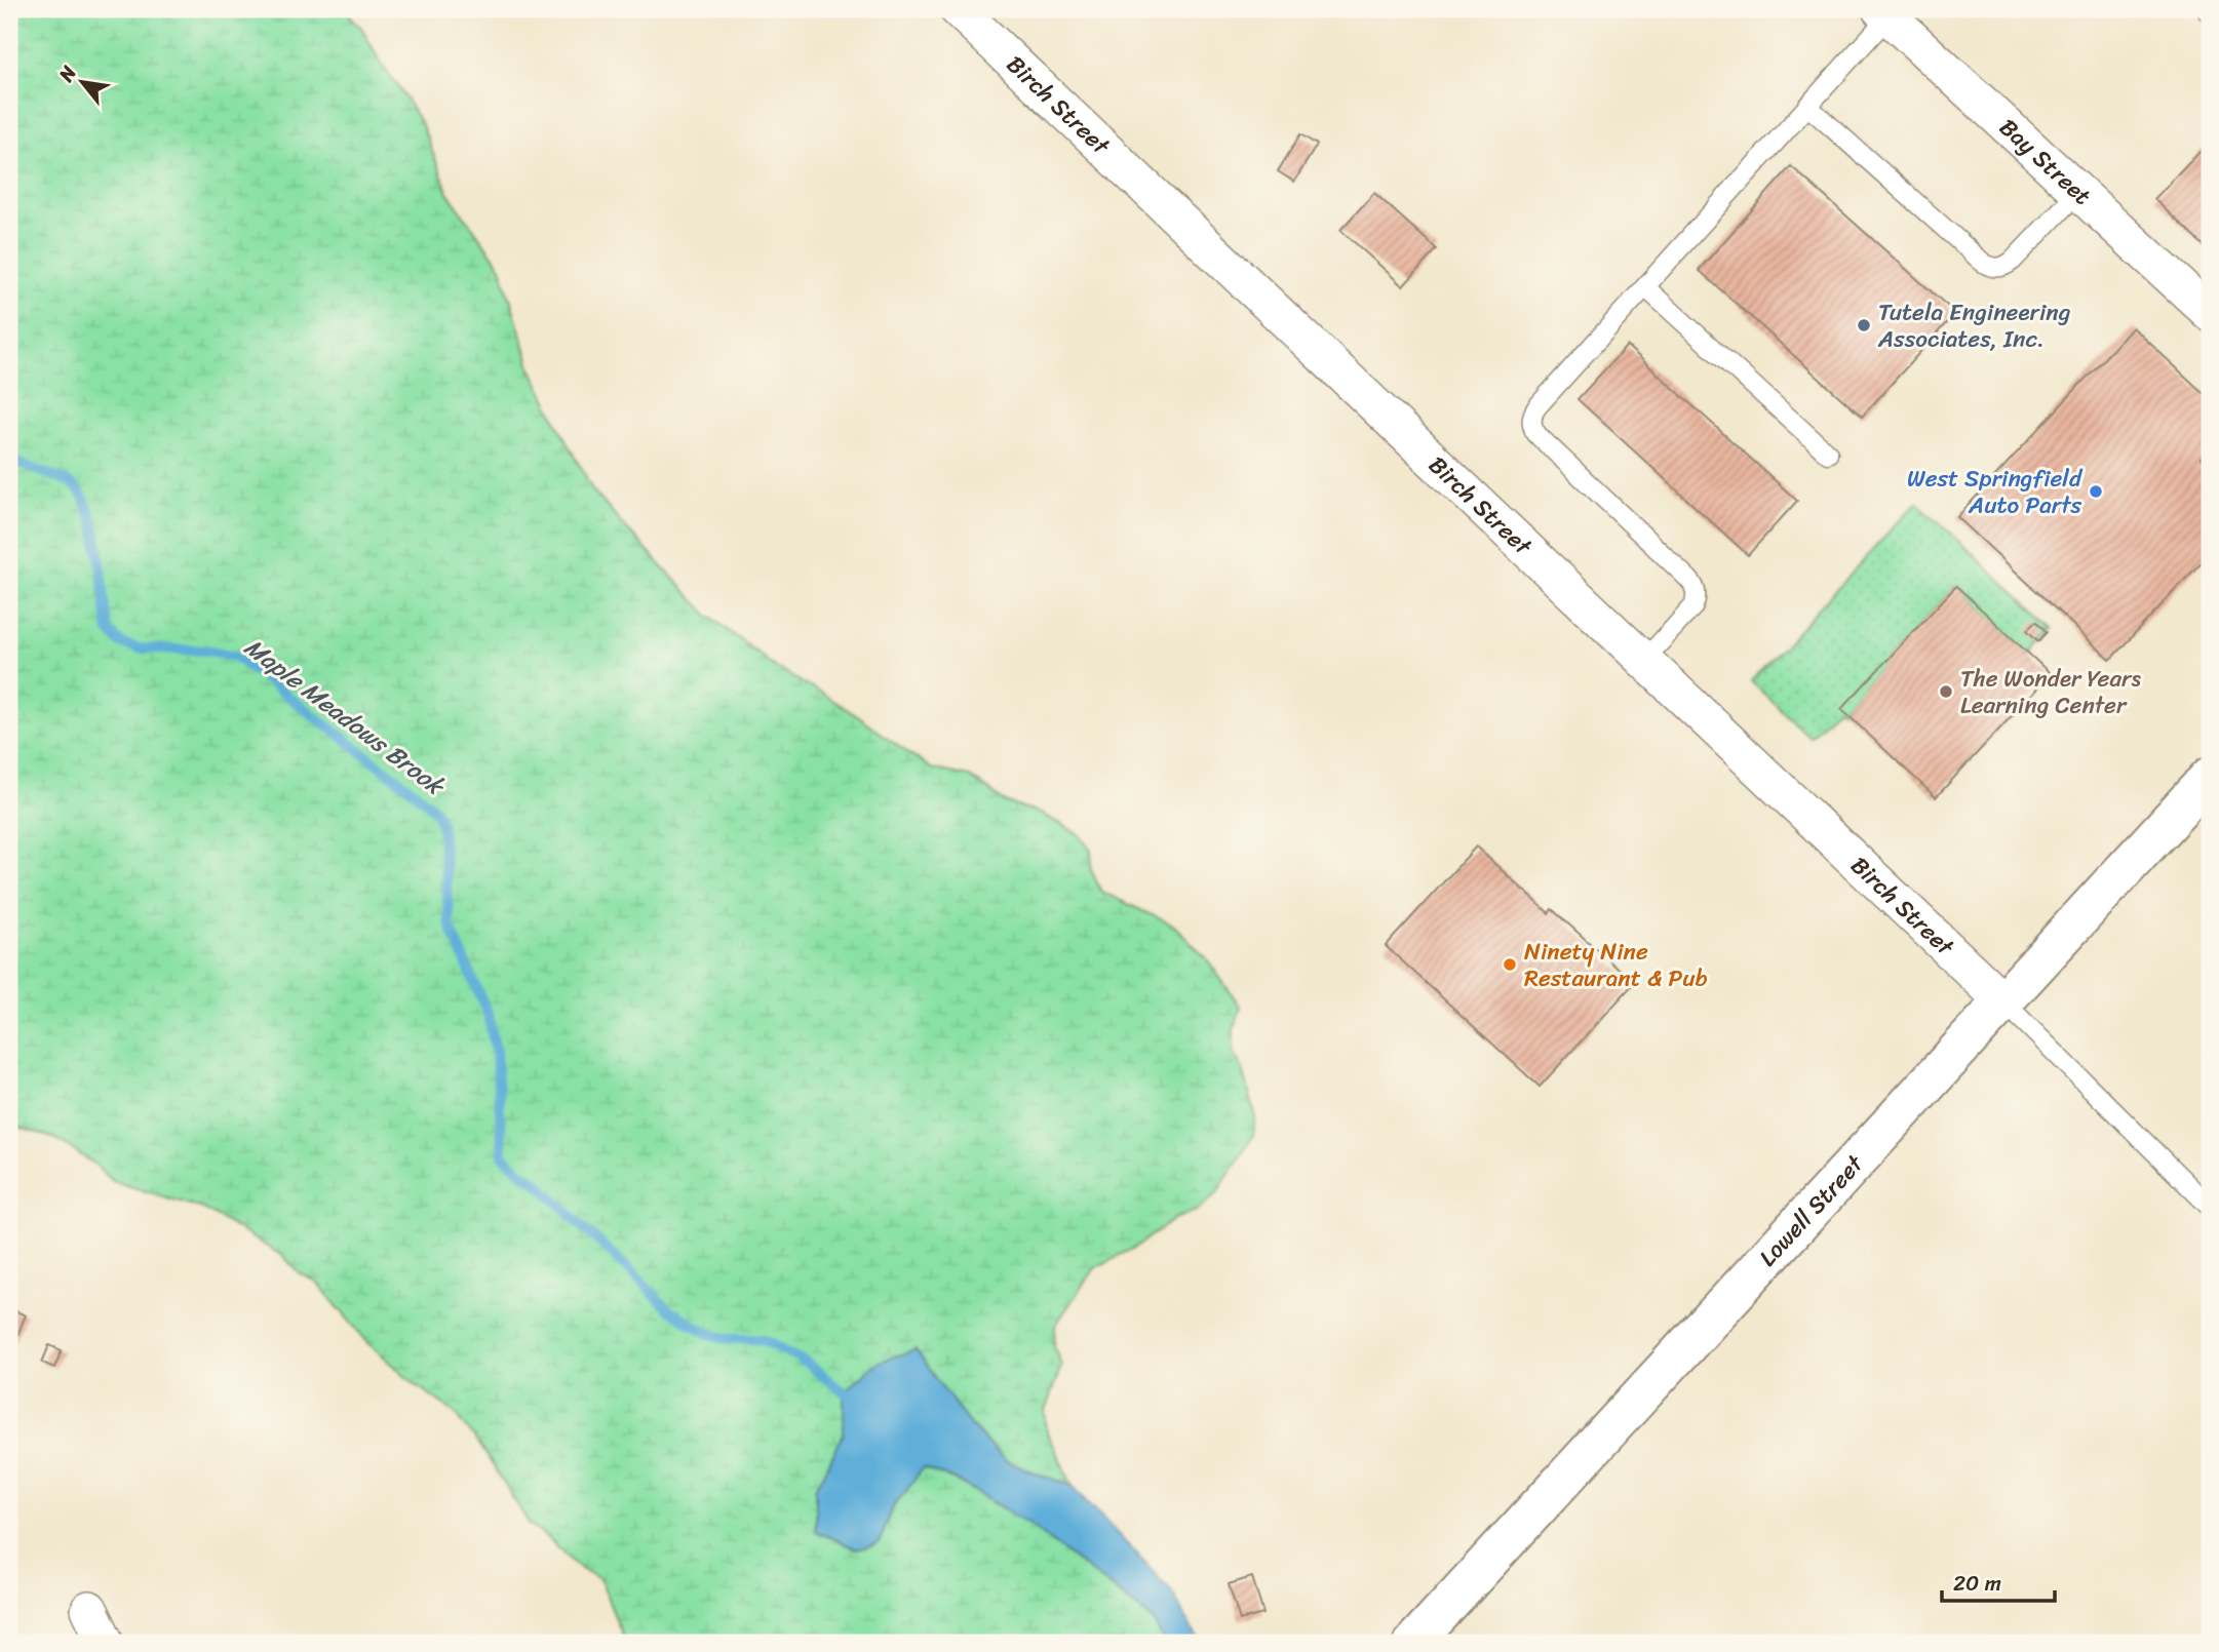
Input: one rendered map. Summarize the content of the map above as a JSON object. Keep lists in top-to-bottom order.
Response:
{
  "streets": {
    "main road": ["Lowell Street"],
    "street": ["Birch Street", "Bay Street"]
  },
  "crossings": [
    ["Birch Street", "Lowell Street"]
  ],
  "water": ["Maple Meadows Brook"],
  "places": [
    "Tutela Engineering Associates, Inc.",
    "West Springfield Auto Parts",
    "The Wonder Years Learning Center",
    "Ninety Nine Restaurant & Pub"
  ],
  "scale_bar": "20 m",
  "north": "top left"
}
